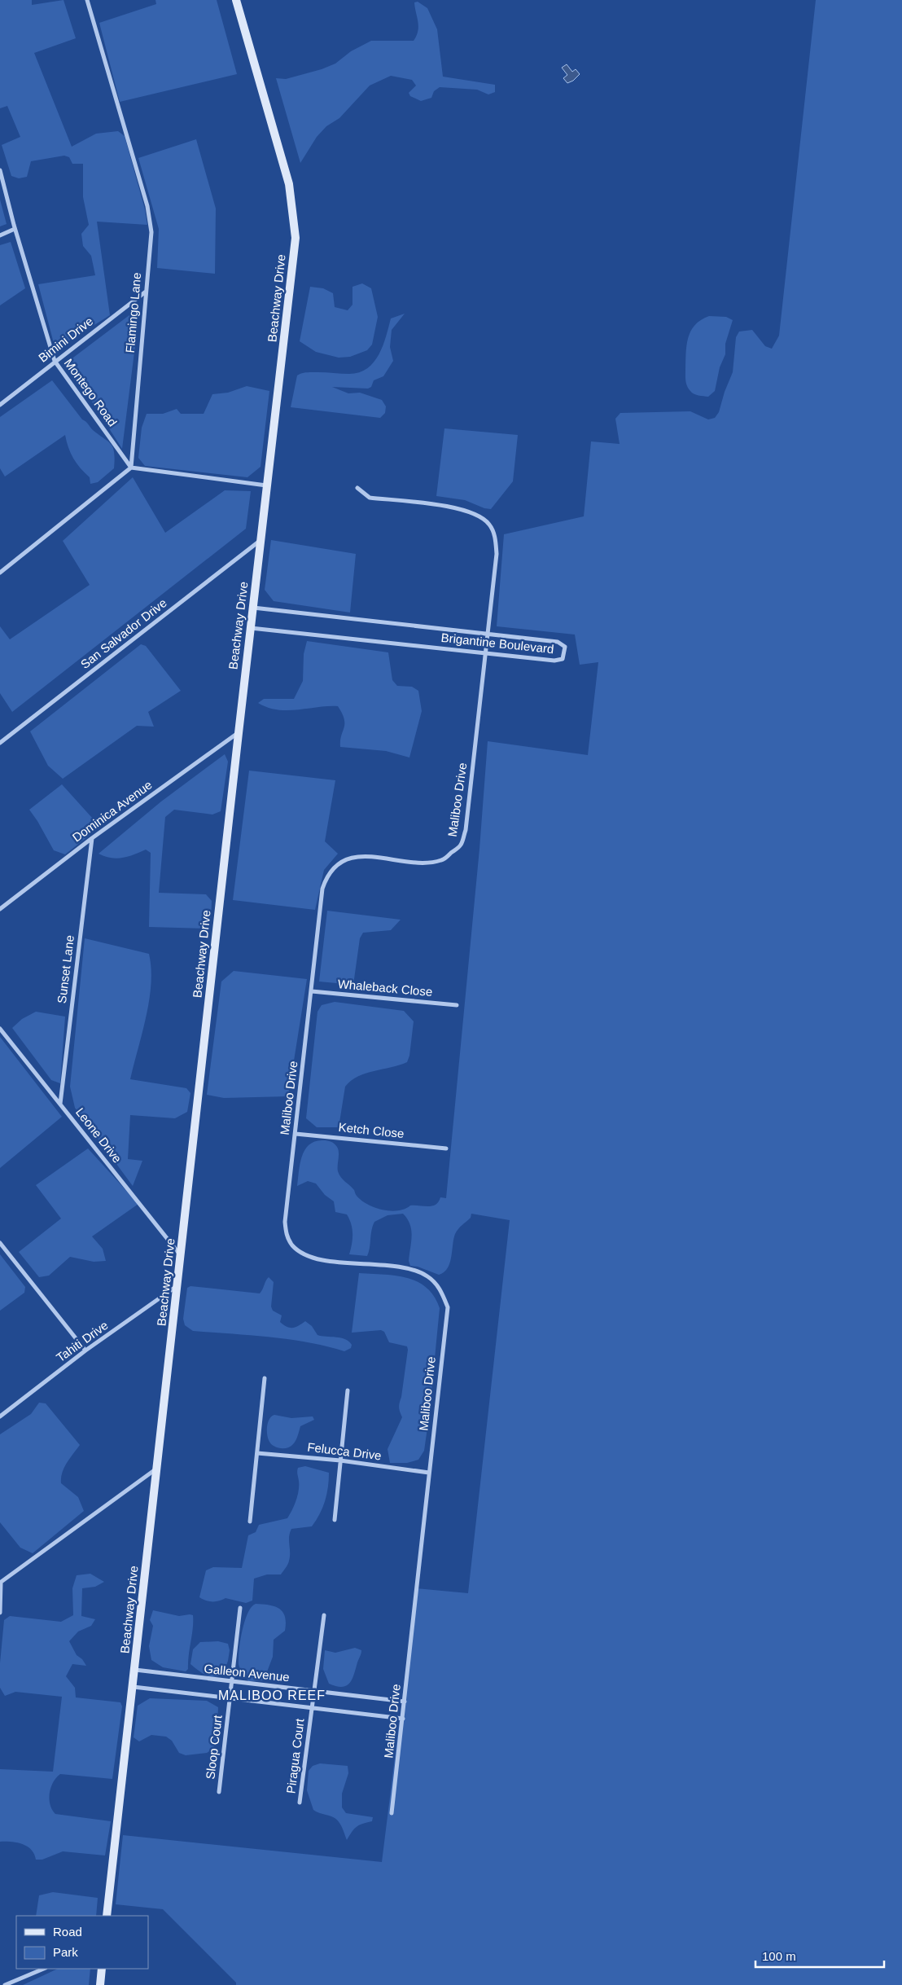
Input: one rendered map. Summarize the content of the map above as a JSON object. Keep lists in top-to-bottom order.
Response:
{
  "streets": {
    "street": [
      "Beachway Drive",
      "Flamingo Lane",
      "Bimini Drive",
      "Montego Road",
      "San Salvador Drive",
      "Brigantine Boulevard",
      "Maliboo Drive",
      "Dominica Avenue",
      "Sunset Lane",
      "Whaleback Close",
      "Ketch Close",
      "Leone Drive",
      "Tahiti Drive",
      "Felucca Drive",
      "Galleon Avenue",
      "Sloop Court",
      "Piragua Court"
    ]
  },
  "crossings": [
    ["Beachway Drive", "San Salvador Drive"],
    ["Beachway Drive", "Brigantine Boulevard"],
    ["Beachway Drive", "Dominica Avenue"],
    ["Beachway Drive", "Leone Drive"],
    ["Beachway Drive", "Tahiti Drive"],
    ["Beachway Drive", "Galleon Avenue"],
    ["Flamingo Lane", "Bimini Drive"],
    ["Flamingo Lane", "Montego Road"],
    ["Bimini Drive", "Montego Road"],
    ["Brigantine Boulevard", "Maliboo Drive"],
    ["Maliboo Drive", "Whaleback Close"],
    ["Maliboo Drive", "Ketch Close"],
    ["Maliboo Drive", "Felucca Drive"],
    ["Maliboo Drive", "Galleon Avenue"],
    ["Dominica Avenue", "Sunset Lane"],
    ["Sunset Lane", "Leone Drive"],
    ["Galleon Avenue", "Sloop Court"],
    ["Galleon Avenue", "Piragua Court"]
  ],
  "districts": ["MALIBOO REEF"],
  "legend": ["Road", "Park"],
  "scale_bar": "100 m"
}
